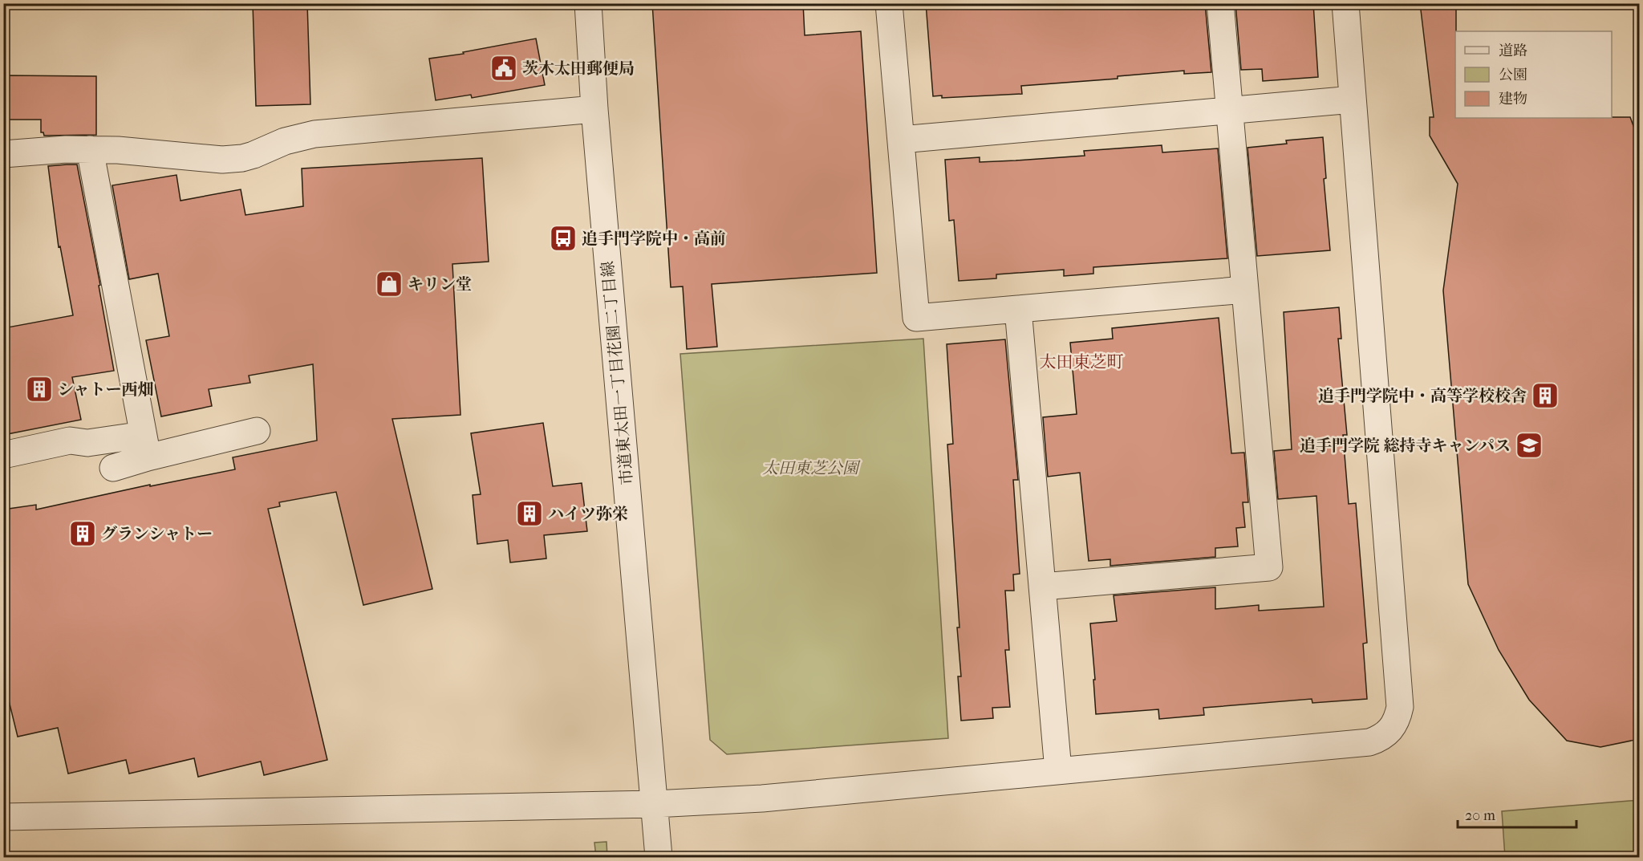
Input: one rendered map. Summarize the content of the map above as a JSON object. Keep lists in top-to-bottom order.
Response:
{
  "streets": {
    "street": ["市道東太田一丁目花園二丁目線"]
  },
  "districts": ["太田東芝町"],
  "parks": ["太田東芝公園"],
  "places": {
    "public building": ["茨木太田郵便局"],
    "bus stop": ["追手門学院中・高前"],
    "shop": ["キリン堂"],
    "building": [
      "シャトー西畑",
      "追手門学院中・高等学校校舎",
      "ハイツ弥栄",
      "グランシャトー"
    ],
    "school or university": ["追手門学院 総持寺キャンパス"]
  },
  "legend": ["道路", "公園", "建物"],
  "scale_bar": "20 m"
}
